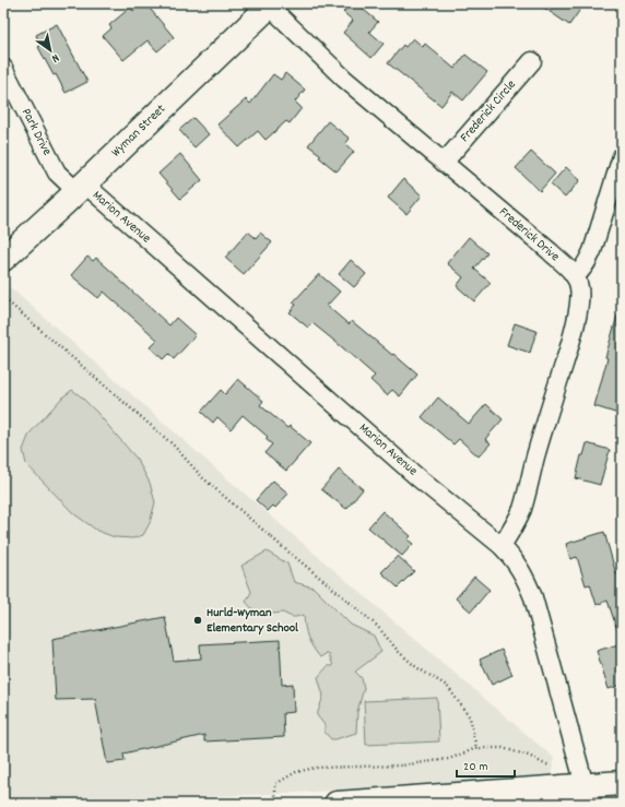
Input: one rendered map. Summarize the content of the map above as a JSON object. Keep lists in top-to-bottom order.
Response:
{
  "streets": {
    "street": [
      "Frederick Circle",
      "Wyman Street",
      "Park Drive",
      "Marion Avenue",
      "Frederick Drive"
    ]
  },
  "crossings": [
    ["Frederick Circle", "Frederick Drive"],
    ["Wyman Street", "Park Drive"],
    ["Wyman Street", "Marion Avenue"],
    ["Wyman Street", "Frederick Drive"],
    ["Park Drive", "Marion Avenue"]
  ],
  "places": ["Hurld-Wyman Elementary School"],
  "scale_bar": "20 m",
  "north": "bottom right"
}
